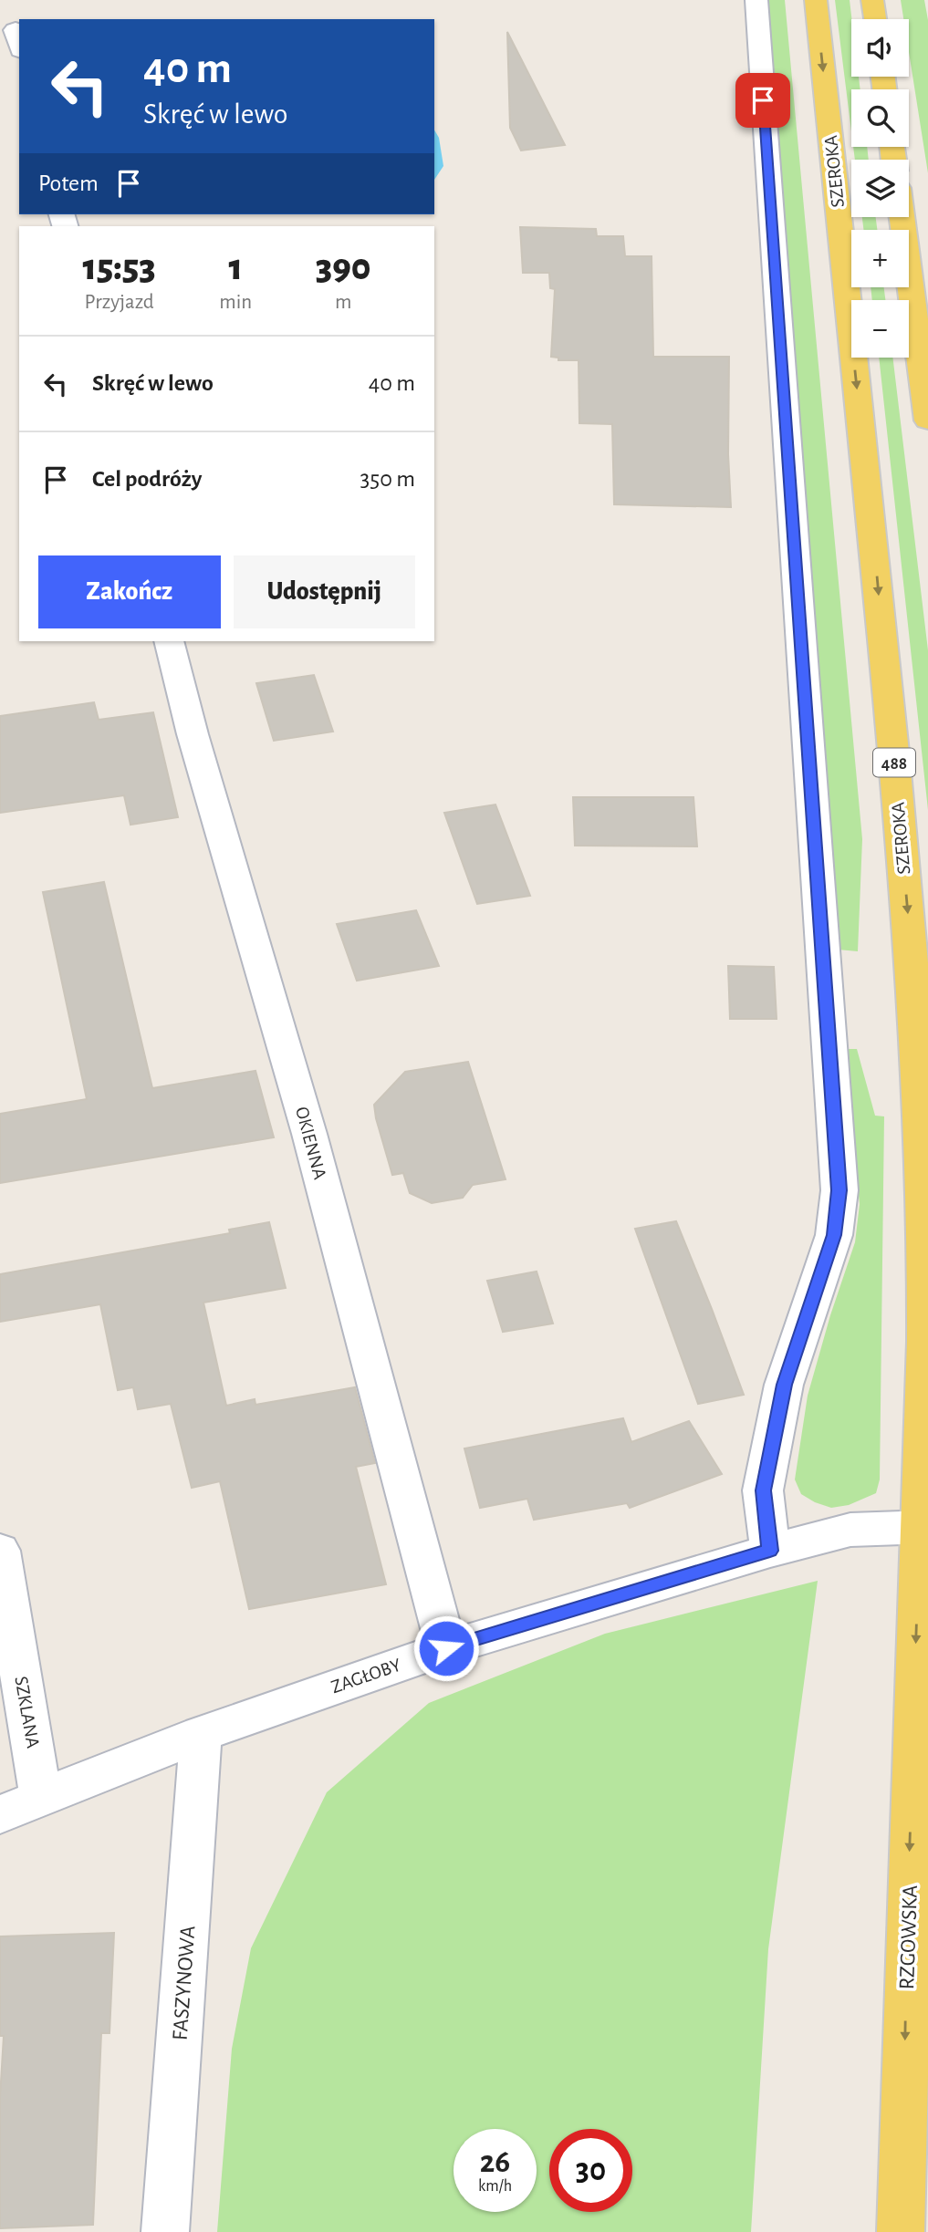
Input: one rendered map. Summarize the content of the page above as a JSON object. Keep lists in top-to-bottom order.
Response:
{
  "streets": {
    "main road": ["SZEROKA", "488", "RZGOWSKA"],
    "street": [
      "OKIENNA",
      "ZAGŁOBY",
      "SZKLANA",
      "FASZYNOWA"
    ]
  },
  "crossings": [
    ["SZEROKA", "ZAGŁOBY"],
    ["SZEROKA", "RZGOWSKA"],
    ["OKIENNA", "ZAGŁOBY"],
    ["ZAGŁOBY", "SZKLANA"],
    ["ZAGŁOBY", "RZGOWSKA"],
    ["ZAGŁOBY", "FASZYNOWA"]
  ],
  "one_way": ["SZEROKA", "RZGOWSKA"],
  "page": {
    "map_buttons": ["+", "−"],
    "turn": ["40 m", "Skręć w lewo"],
    "then": "Potem",
    "eta": [
      "15:53",
      "Przyjazd",
      "1",
      "min",
      "390",
      "m"
    ],
    "list": [
      {
        "name": "Skręć w lewo",
        "value": "40 m"
      },
      {
        "name": "Cel podróży",
        "value": "350 m"
      }
    ],
    "buttons": ["Zakończ", "Udostępnij"],
    "speed": "26 km/h",
    "limit": "30"
  }
}
